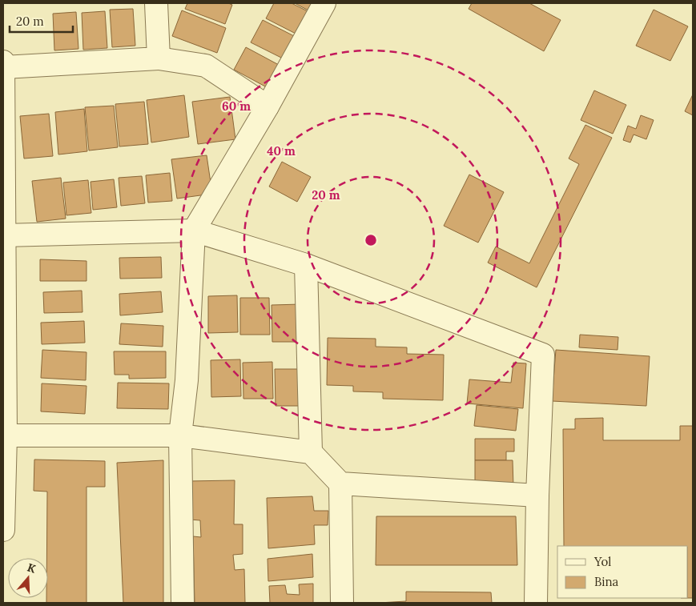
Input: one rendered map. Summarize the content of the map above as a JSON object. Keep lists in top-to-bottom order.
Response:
{
  "legend": ["Yol", "Bina"],
  "scale_bar": "20 m",
  "north": "top",
  "rings": ["60 m", "40 m", "20 m"]
}
